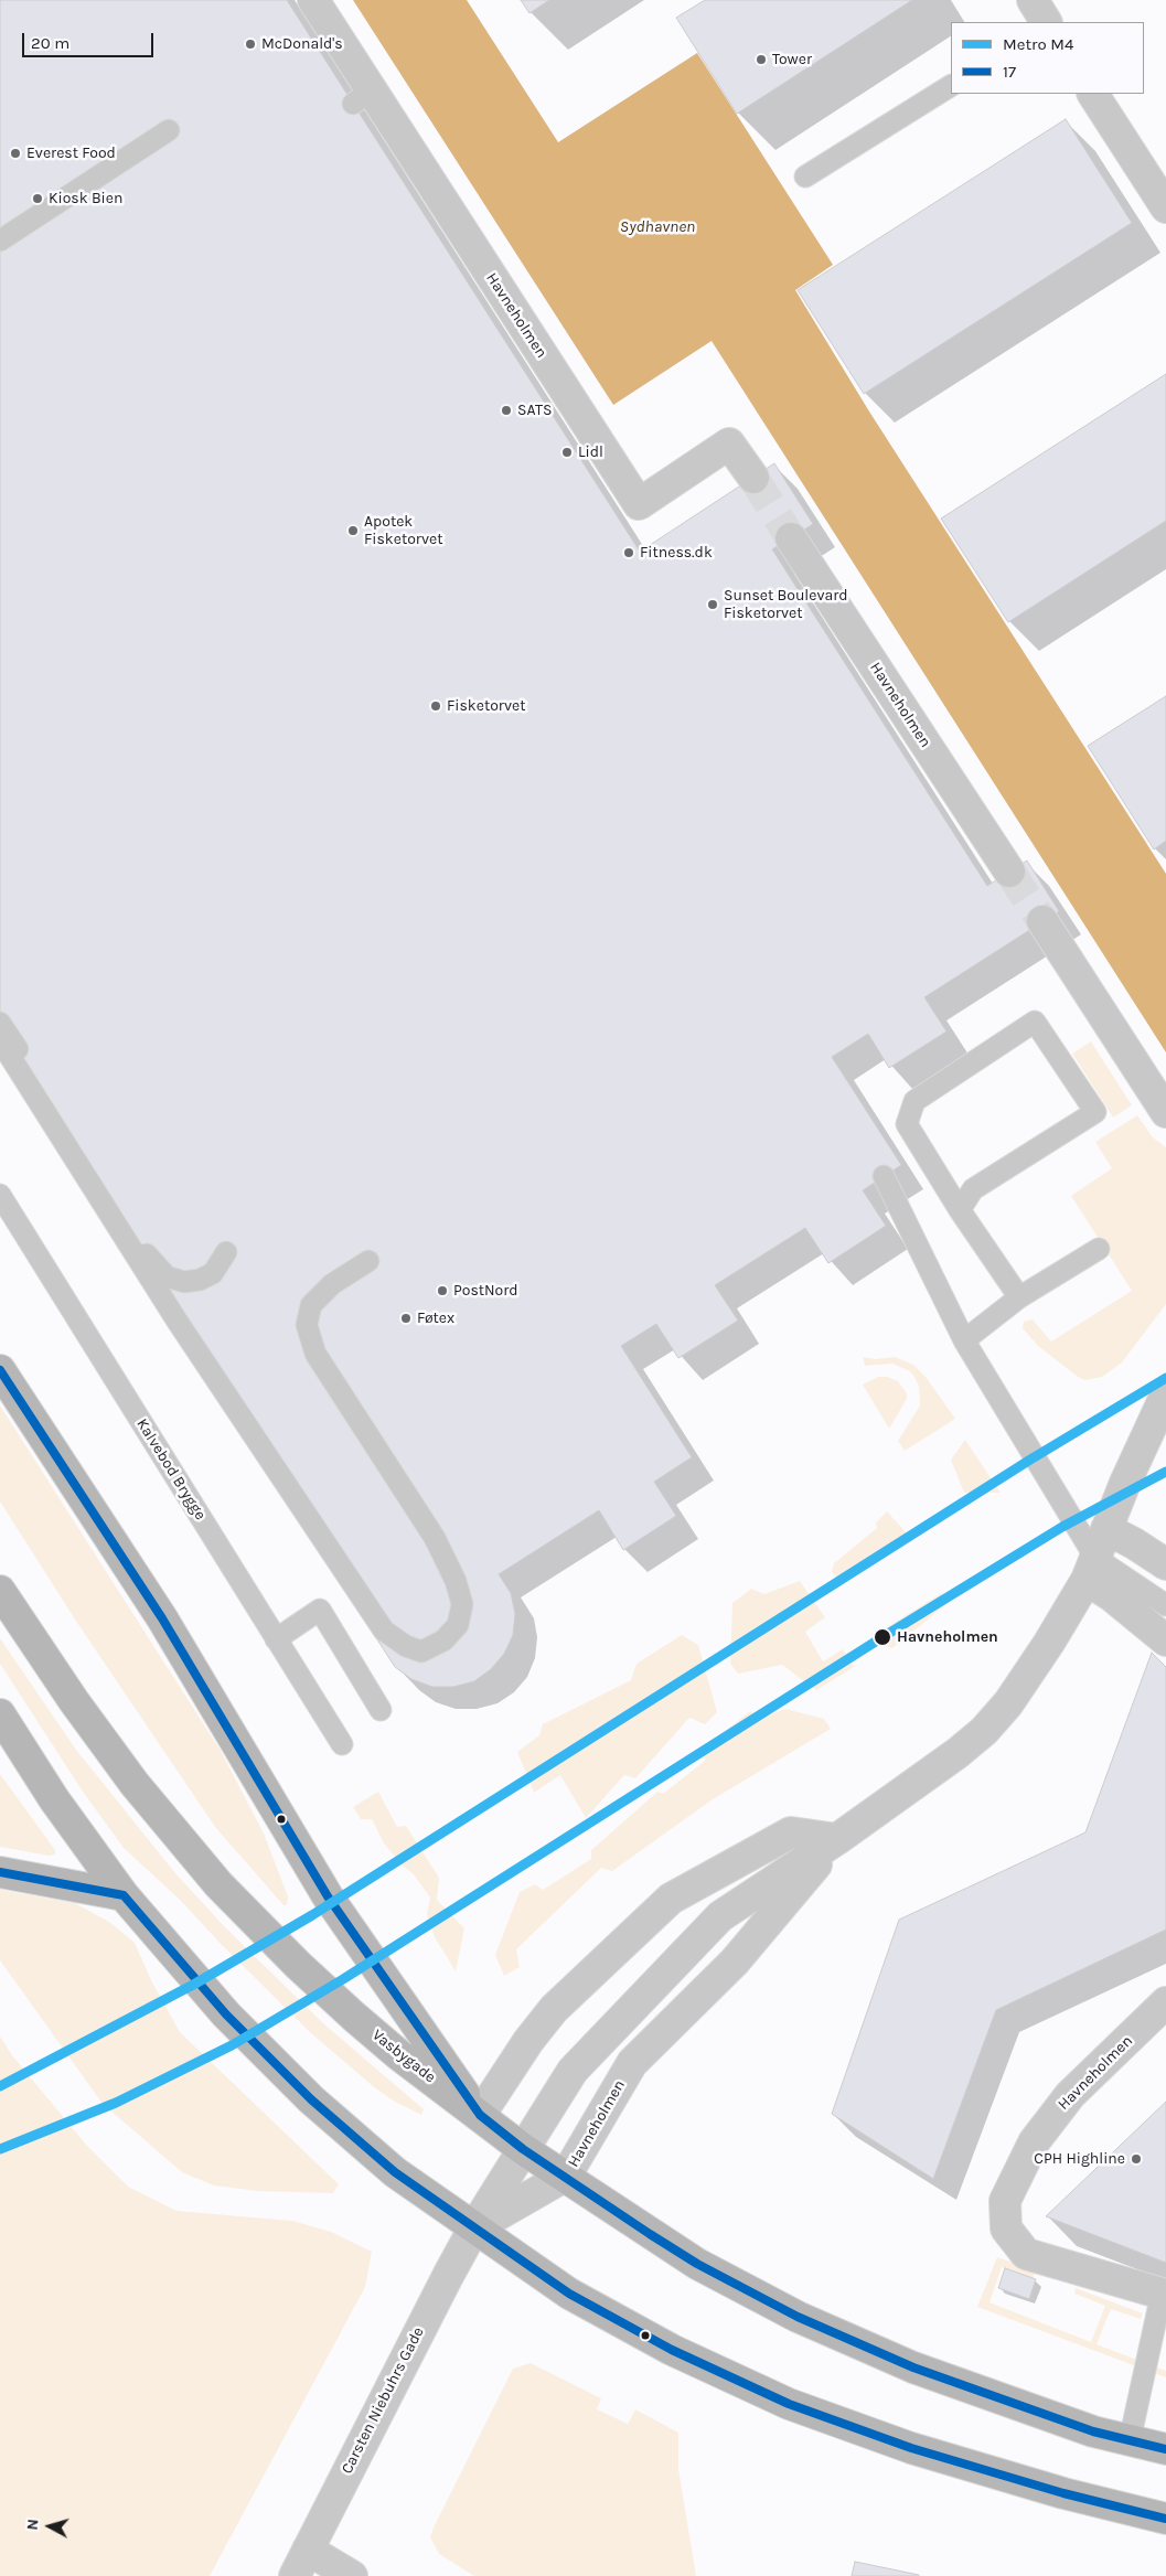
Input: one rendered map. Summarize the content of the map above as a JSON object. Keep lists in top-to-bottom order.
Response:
{
  "streets": {
    "main road": ["Vasbygade"],
    "street": ["Havneholmen", "Carsten Niebuhrs Gade"],
    "lane": ["Kalvebod Brygge"]
  },
  "crossings": [
    ["Havneholmen", "Vasbygade"],
    ["Havneholmen", "Carsten Niebuhrs Gade"]
  ],
  "water": ["Sydhavnen"],
  "places": [
    "McDonald's",
    "Tower",
    "Everest Food",
    "Kiosk Bien",
    "SATS",
    "Lidl",
    "Apotek Fisketorvet",
    "Fitness.dk",
    "Sunset Boulevard Fisketorvet",
    "Fisketorvet",
    "PostNord",
    "Føtex",
    "Havneholmen",
    "CPH Highline"
  ],
  "lines": ["transit line 17", "metro line M4"],
  "legend": ["Metro M4", "17"],
  "scale_bar": "20 m",
  "north": "left"
}
